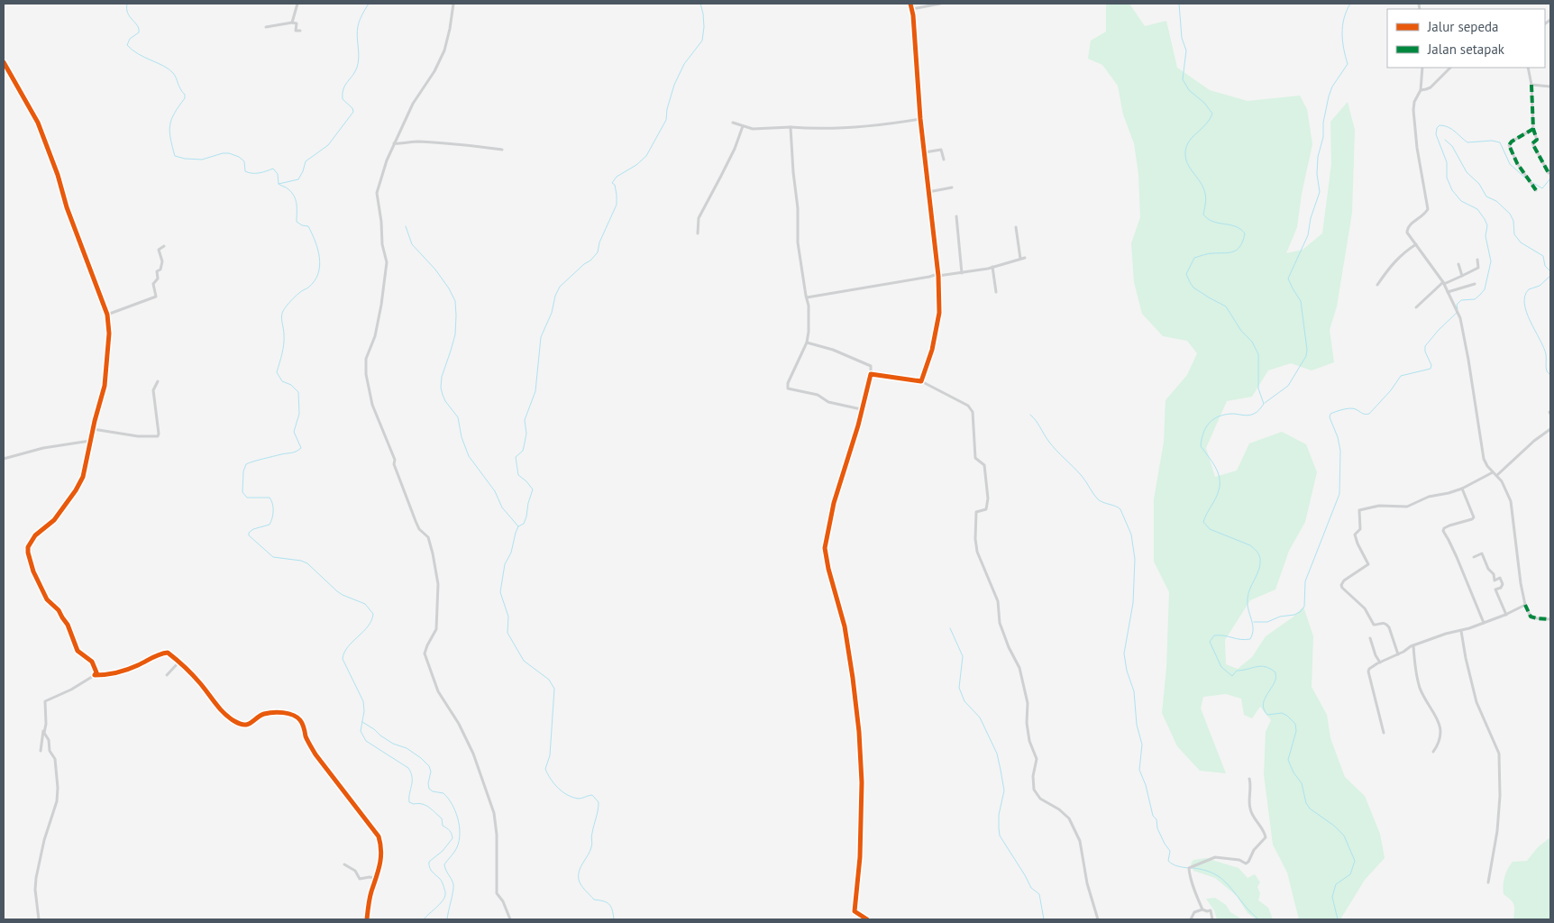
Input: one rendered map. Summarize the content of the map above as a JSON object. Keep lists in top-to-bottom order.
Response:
{
  "legend": ["Jalur sepeda", "Jalan setapak"]
}
